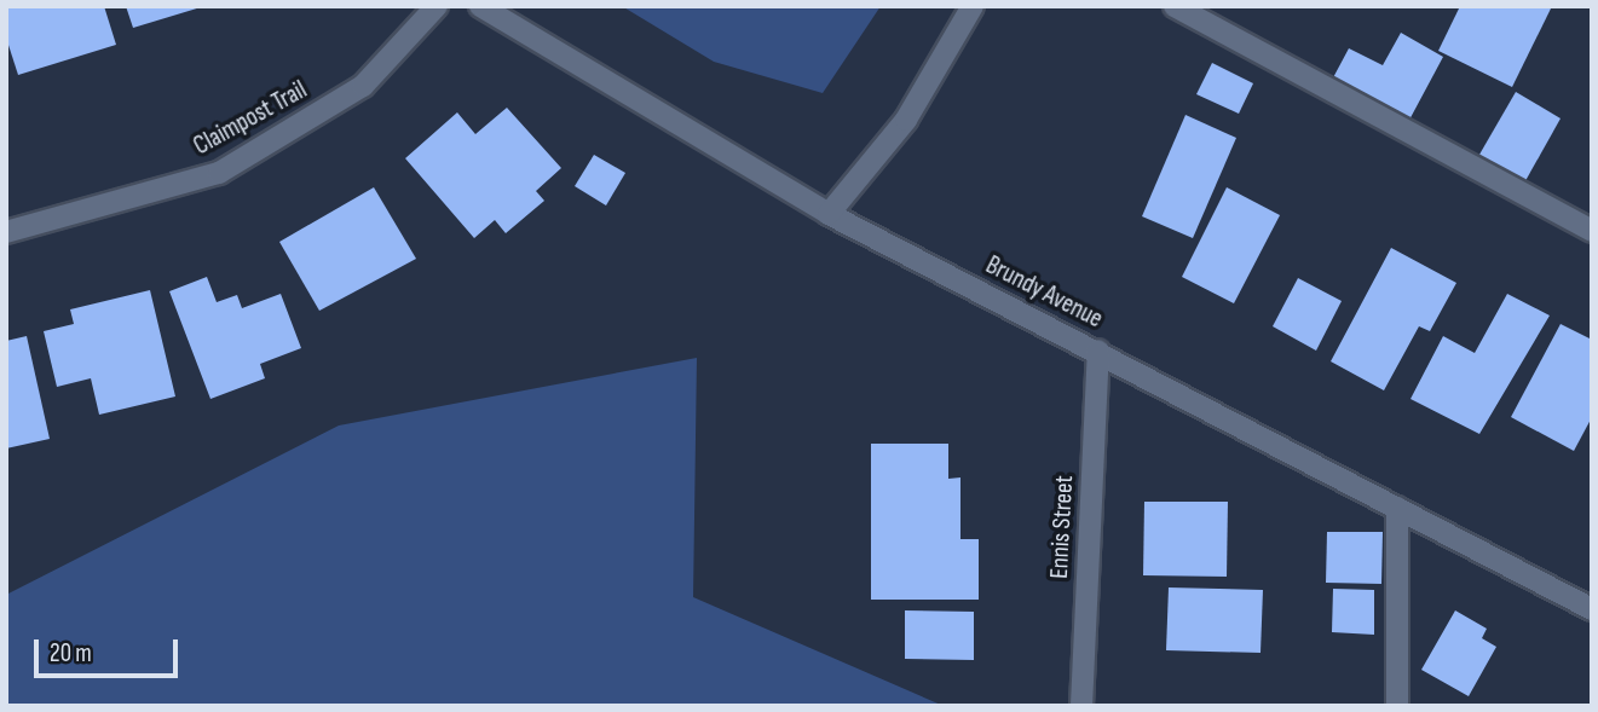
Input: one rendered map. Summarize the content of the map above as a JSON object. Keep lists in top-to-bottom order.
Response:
{
  "streets": {
    "street": ["Claimpost Trail", "Brundy Avenue", "Ennis Street"]
  },
  "crossings": [
    ["Brundy Avenue", "Ennis Street"]
  ],
  "scale_bar": "20 m"
}
